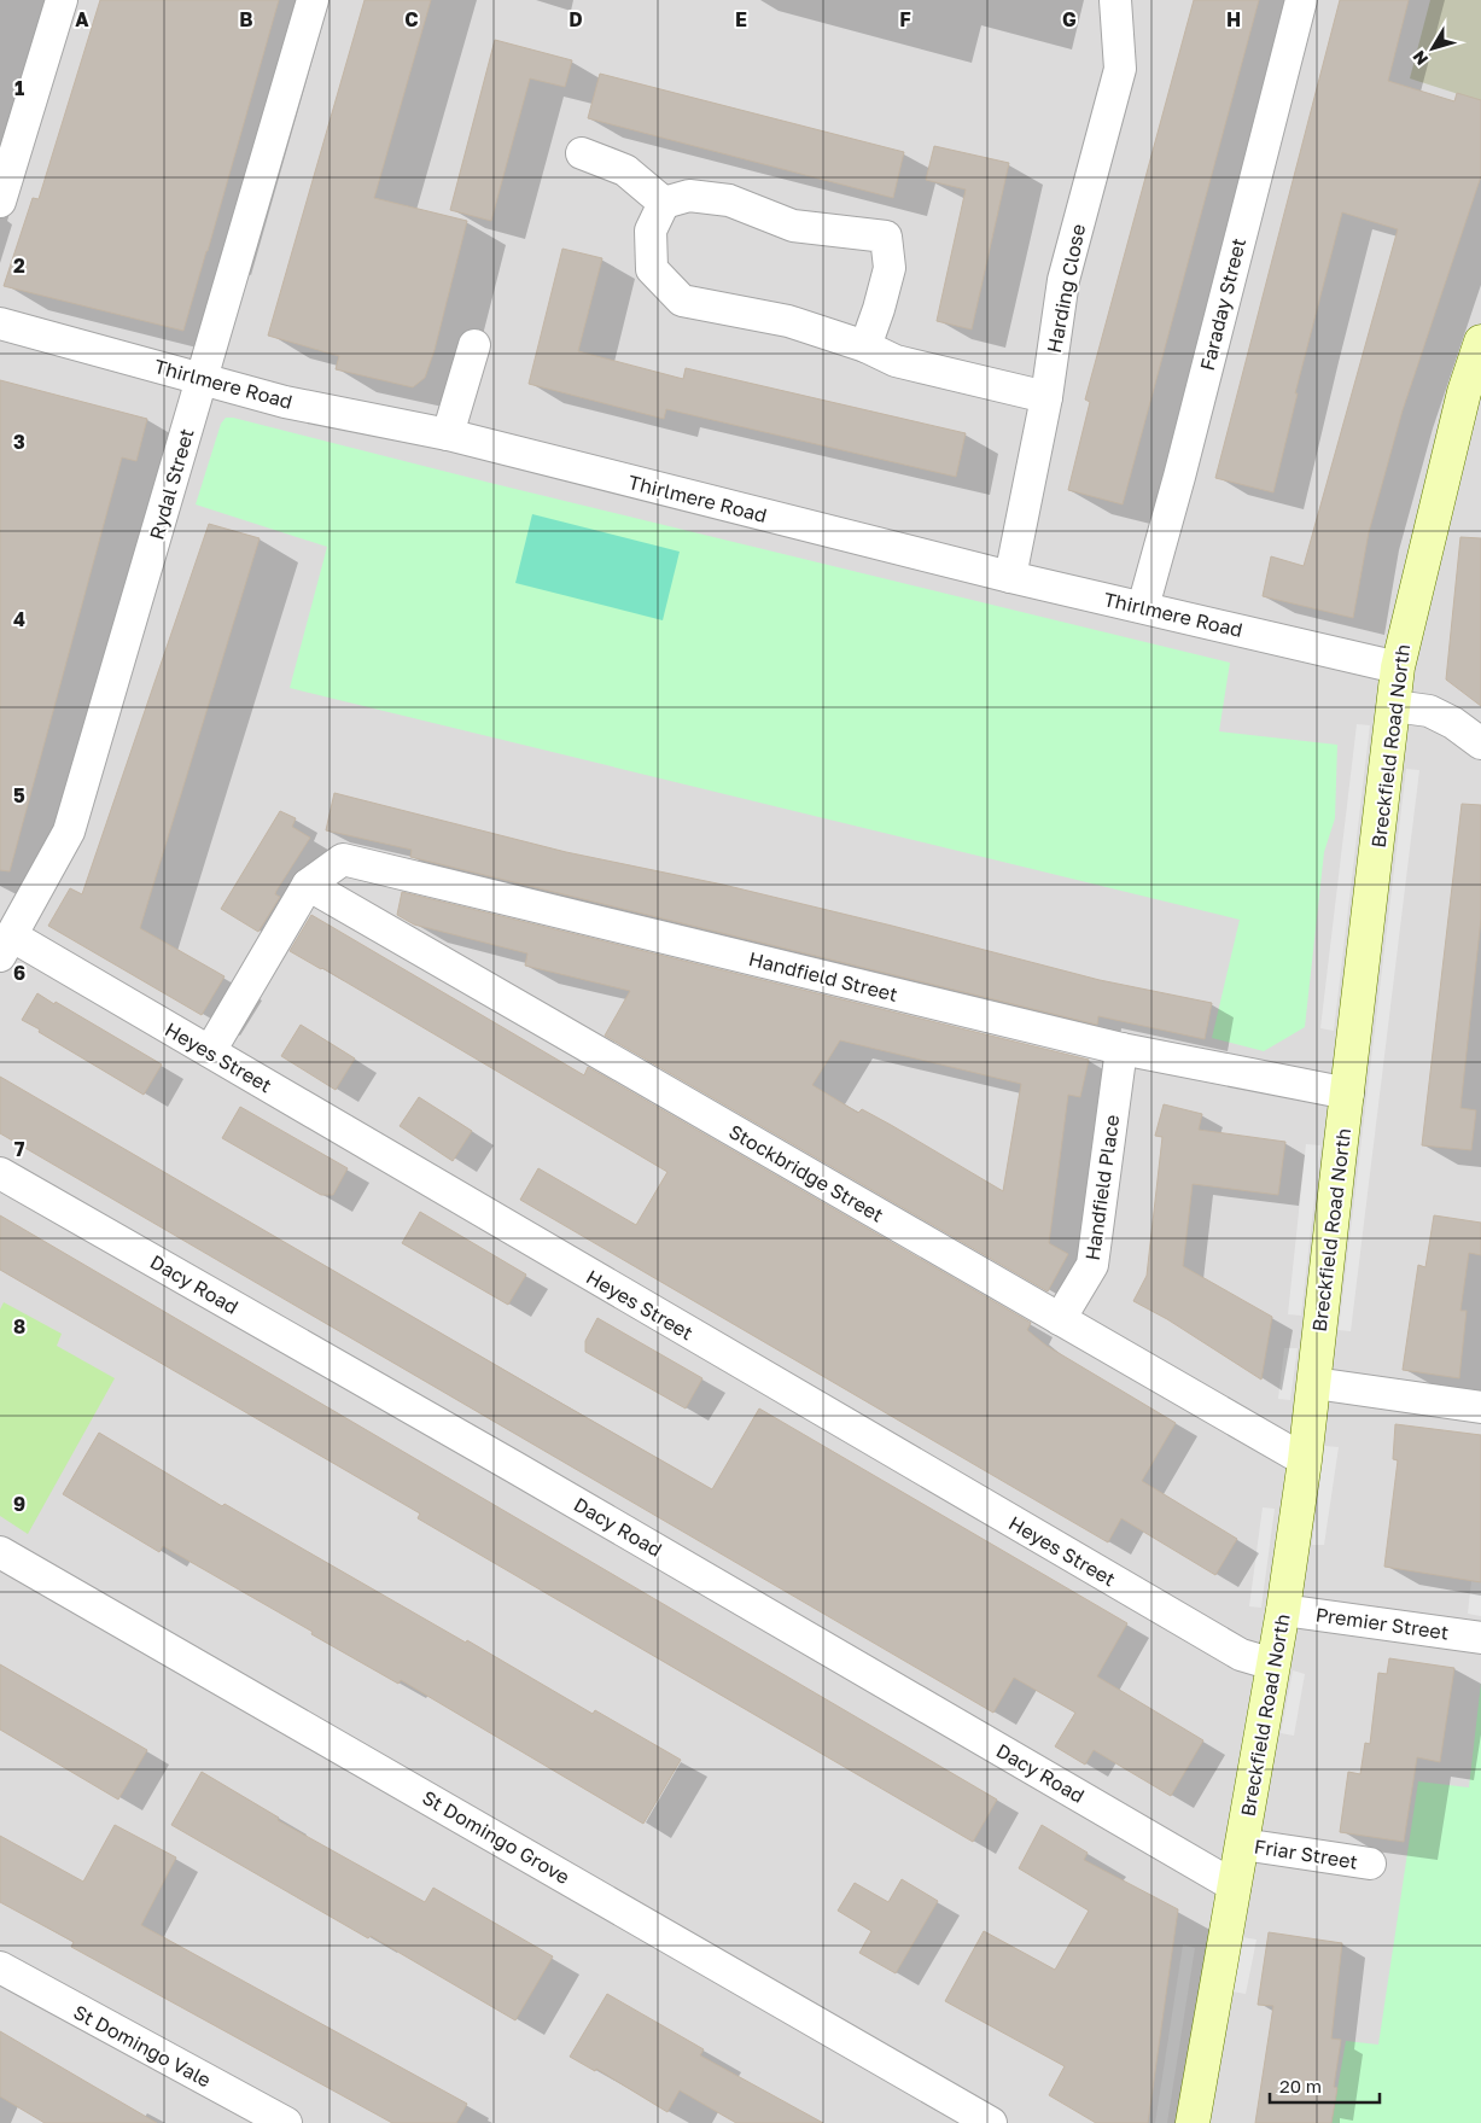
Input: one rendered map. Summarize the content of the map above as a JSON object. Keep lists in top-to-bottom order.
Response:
{
  "streets": {
    "street": [
      "Harding Close",
      "Faraday Street",
      "Thirlmere Road",
      "Rydal Street",
      "Breckfield Road North",
      "Handfield Street",
      "Heyes Street",
      "Stockbridge Street",
      "Handfield Place",
      "Dacy Road",
      "Premier Street",
      "St Domingo Grove",
      "Friar Street",
      "St Domingo Vale"
    ]
  },
  "crossings": [
    ["Harding Close", "Thirlmere Road"],
    ["Faraday Street", "Thirlmere Road"],
    ["Thirlmere Road", "Rydal Street"],
    ["Thirlmere Road", "Breckfield Road North"],
    ["Rydal Street", "Heyes Street"],
    ["Breckfield Road North", "Handfield Street"],
    ["Breckfield Road North", "Heyes Street"],
    ["Breckfield Road North", "Stockbridge Street"],
    ["Breckfield Road North", "Dacy Road"],
    ["Breckfield Road North", "Premier Street"],
    ["Breckfield Road North", "Friar Street"],
    ["Handfield Street", "Stockbridge Street"],
    ["Handfield Street", "Handfield Place"],
    ["Stockbridge Street", "Handfield Place"]
  ],
  "scale_bar": "20 m",
  "north": "bottom left",
  "grid": {
    "columns": [
      "A",
      "B",
      "C",
      "D",
      "E",
      "F",
      "G",
      "H"
    ],
    "rows": [
      "1",
      "2",
      "3",
      "4",
      "5",
      "6",
      "7",
      "8",
      "9"
    ]
  }
}
